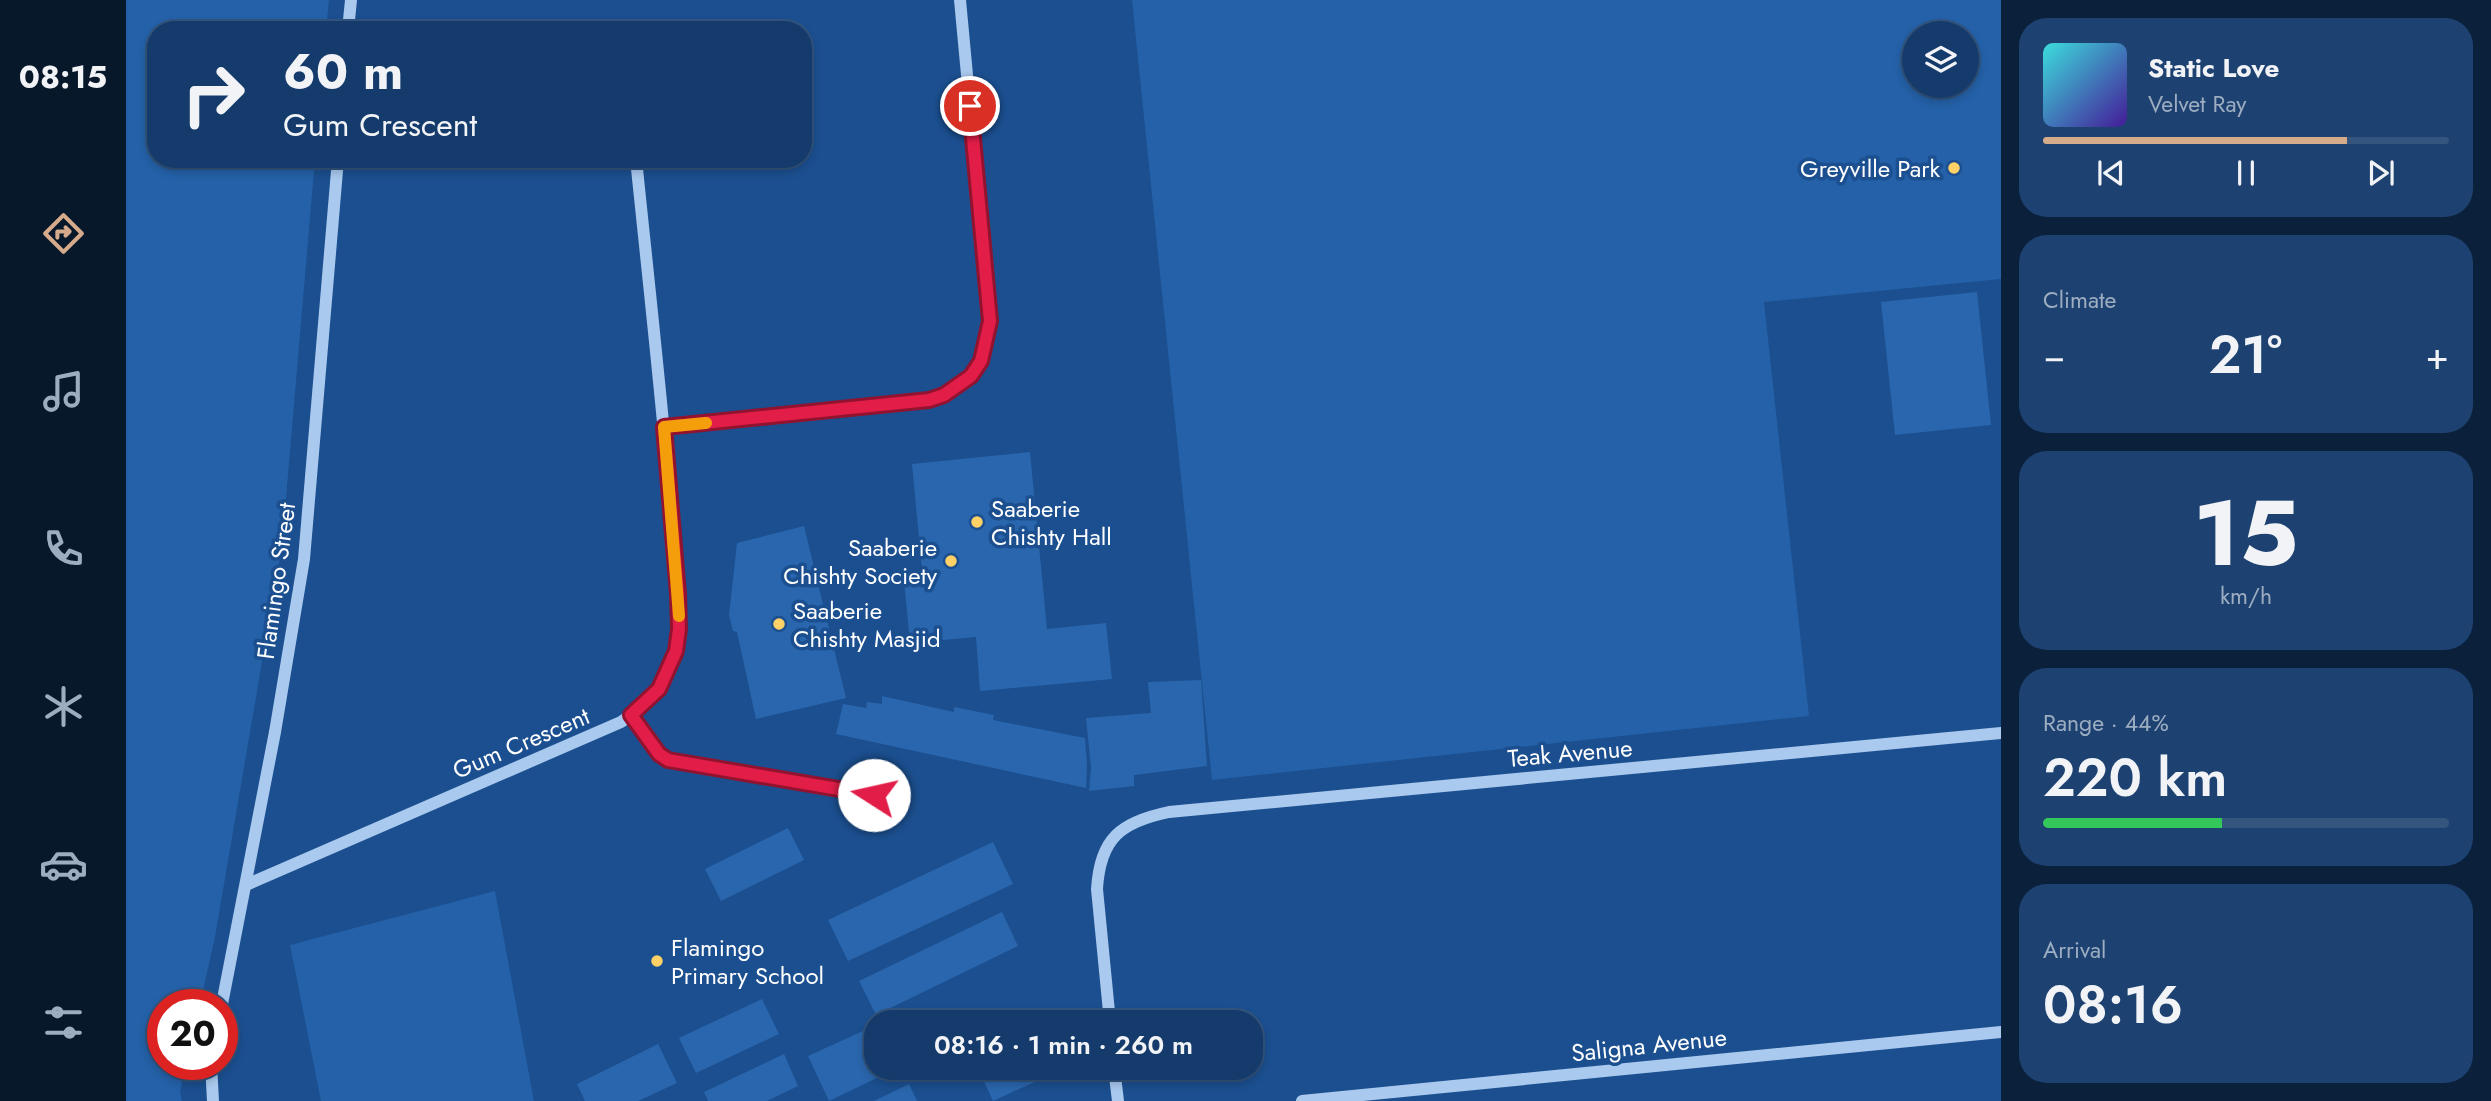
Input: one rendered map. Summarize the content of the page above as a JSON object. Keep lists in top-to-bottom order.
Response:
{
  "streets": {
    "street": [
      "Flamingo Street",
      "Gum Crescent",
      "Teak Avenue",
      "Saligna Avenue"
    ]
  },
  "crossings": [
    ["Flamingo Street", "Gum Crescent"]
  ],
  "places": [
    "Greyville Park",
    "Saaberie Chishty Hall",
    "Saaberie Chishty Society",
    "Saaberie Chishty Masjid",
    "Flamingo Primary School"
  ],
  "page": {
    "tabs": "08:15",
    "turn": ["60 m", "Gum Crescent"],
    "song": ["Static Love", "Velvet Ray"],
    "tile": [
      "Climate",
      ["15", "km/h"],
      ["Range · 44%", "220 km"],
      ["Arrival", "08:16"]
    ],
    "heat": ["−", "21°", "+"],
    "limit": "20",
    "trip": "08:16 · 1 min · 260 m"
  }
}
